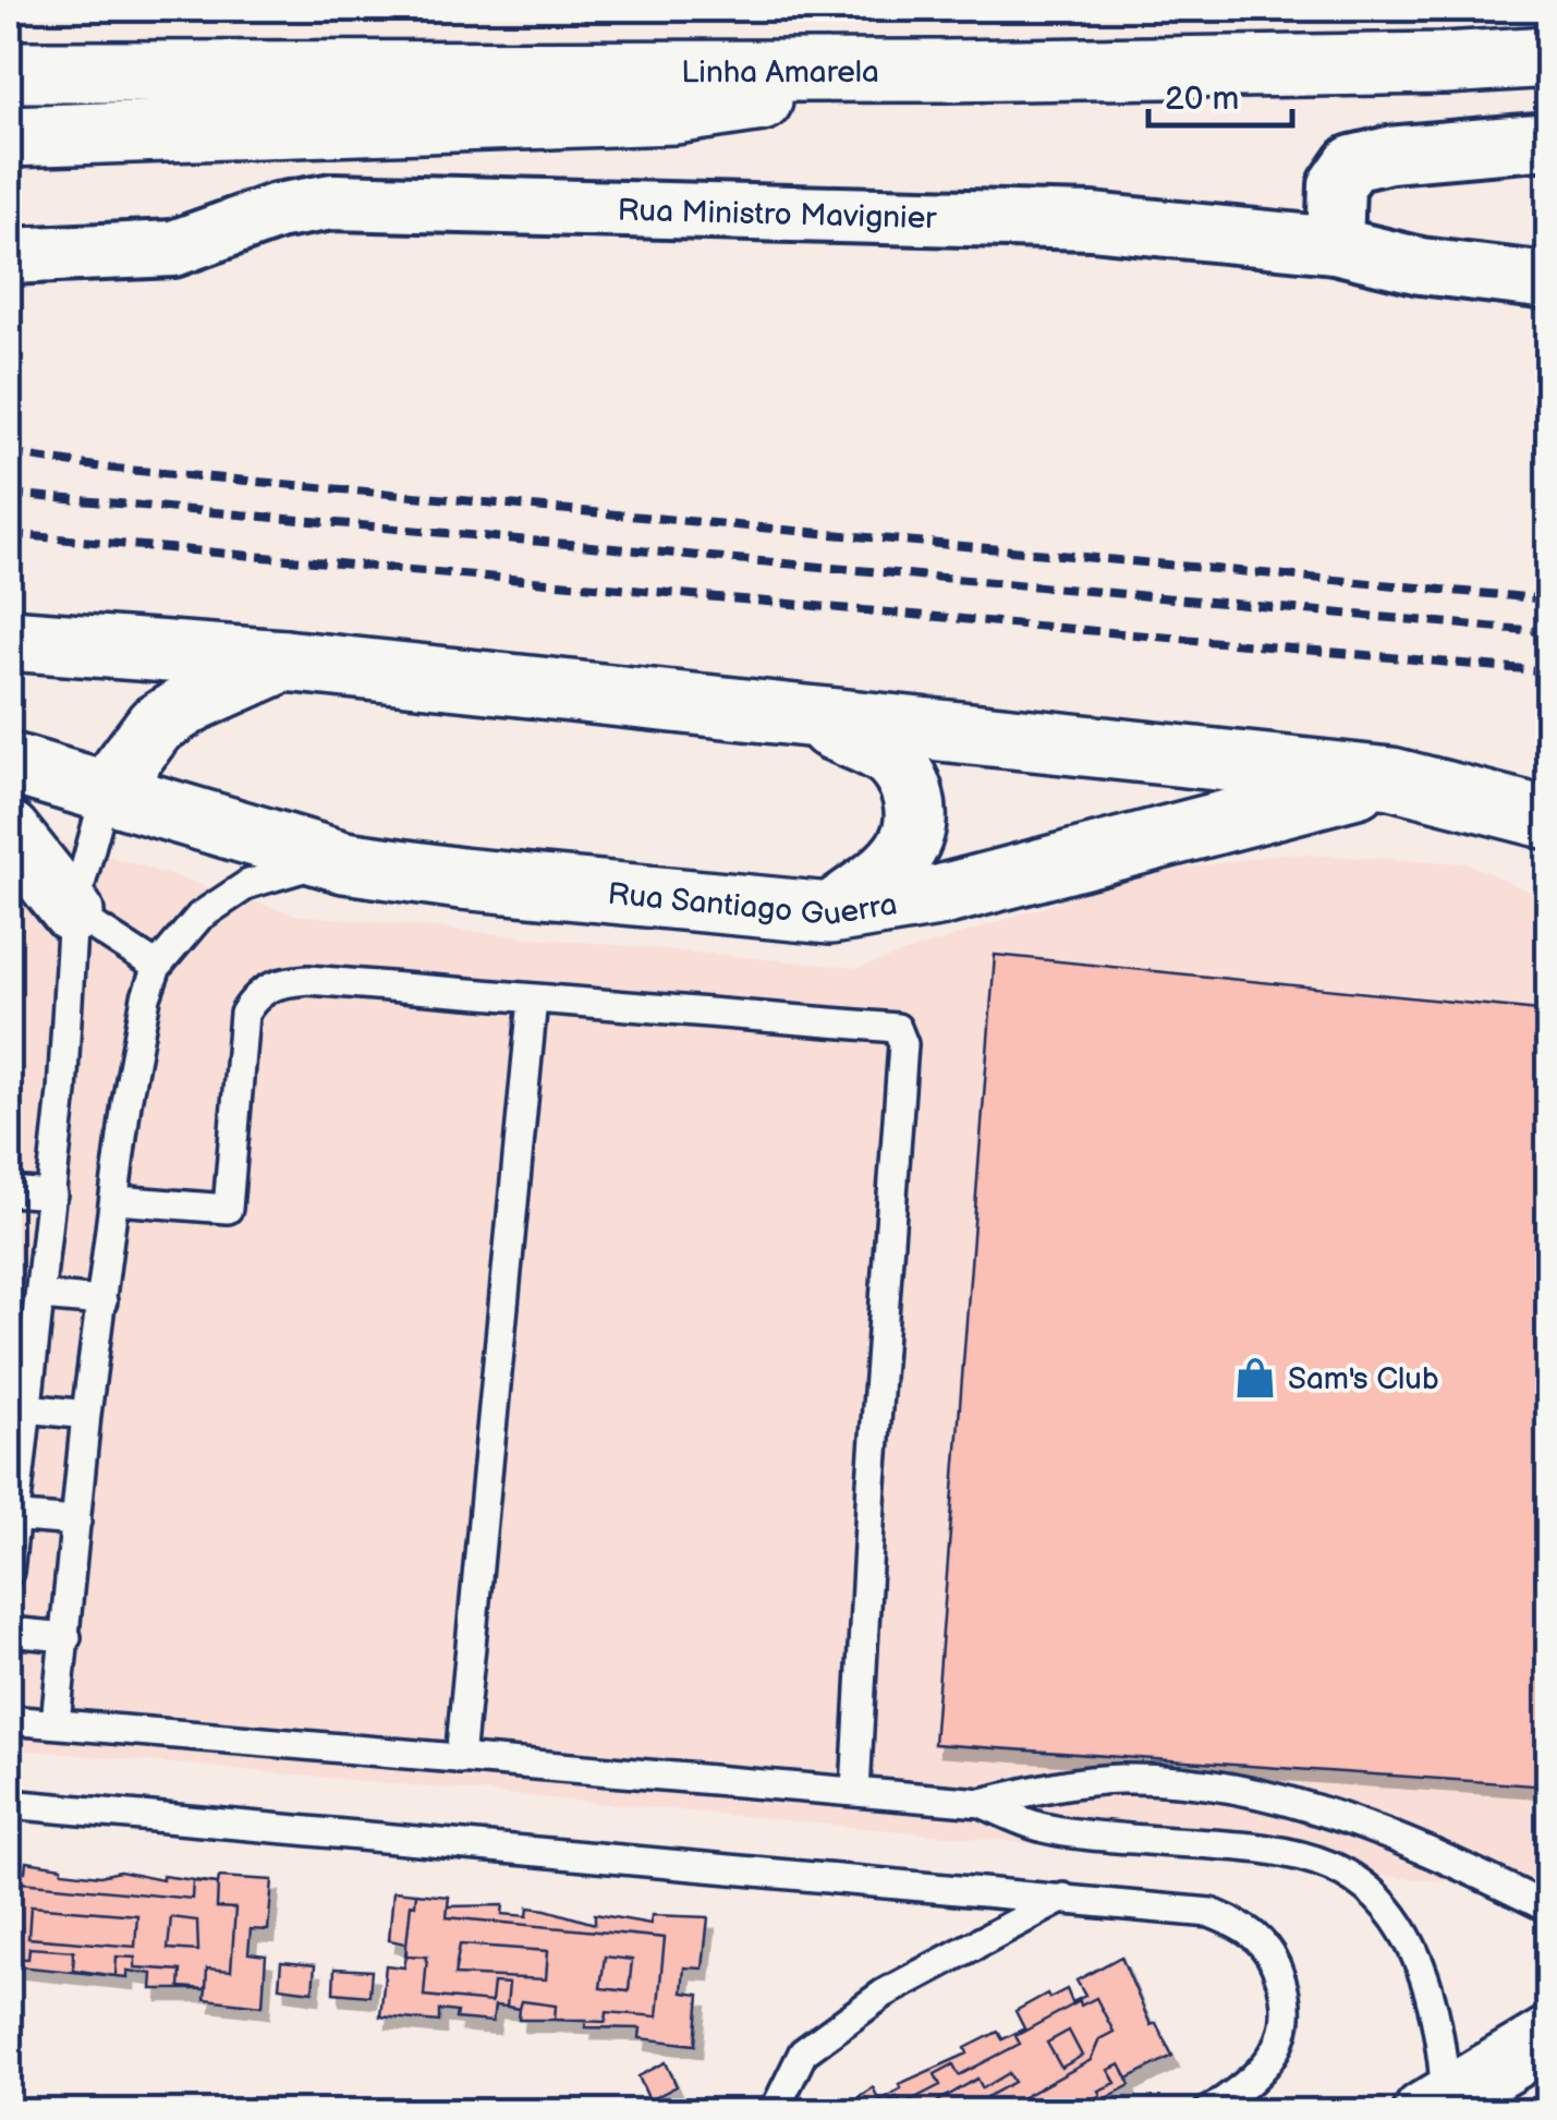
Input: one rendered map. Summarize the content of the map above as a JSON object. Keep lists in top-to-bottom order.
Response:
{
  "streets": {
    "main road": ["Linha Amarela", "Rua Santiago Guerra"],
    "street": ["Rua Ministro Mavignier"]
  },
  "places": {
    "shop": ["Sam's Club"]
  },
  "scale_bar": "20 m"
}
